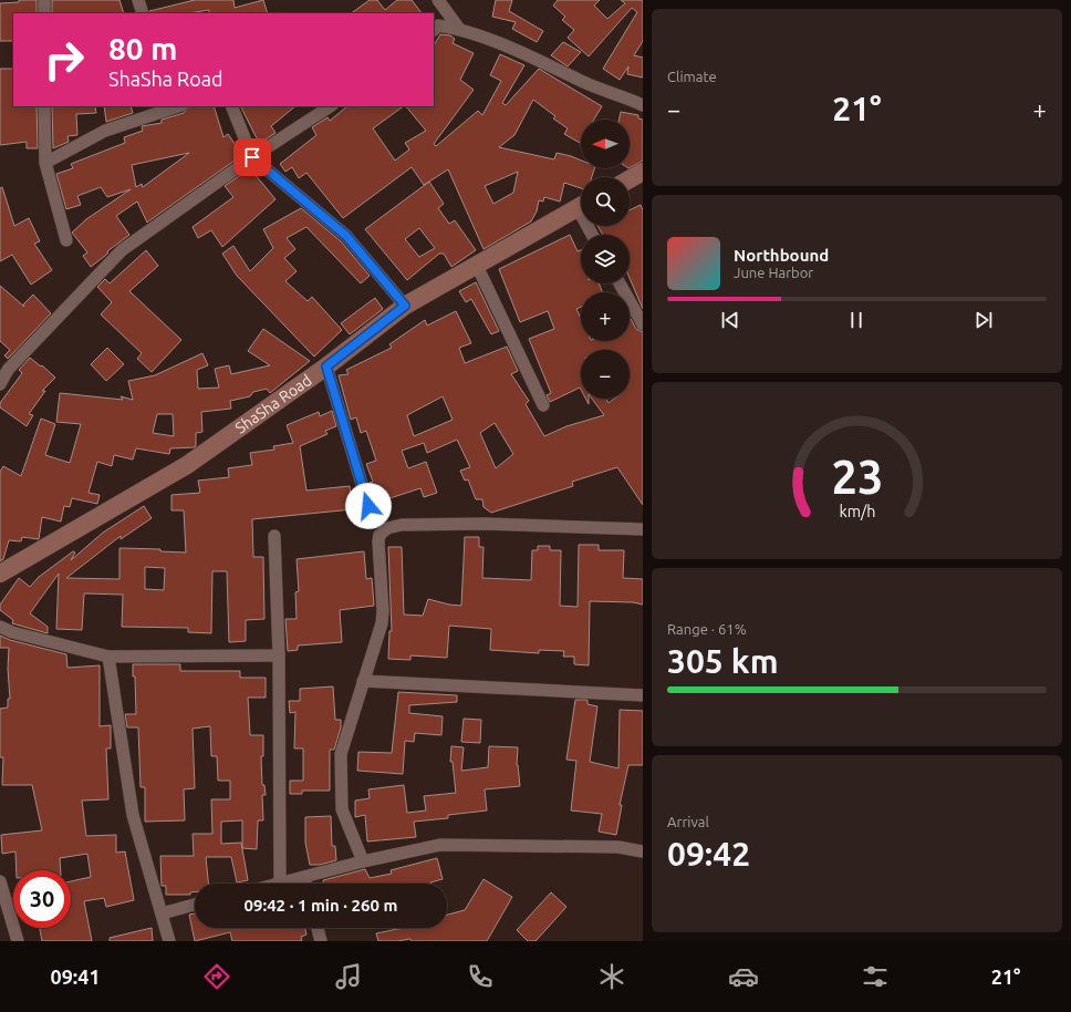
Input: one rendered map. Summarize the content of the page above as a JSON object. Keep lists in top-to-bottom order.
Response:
{
  "streets": {
    "street": ["ShaSha Road"]
  },
  "north": "left",
  "page": {
    "tile": [
      "Climate",
      ["Range · 61%", "305 km"],
      ["Arrival", "09:42"]
    ],
    "turn": ["80 m", "ShaSha Road"],
    "heat": ["−", "21°", "+"],
    "map_buttons": ["+", "−"],
    "song": ["Northbound", "June Harbor"],
    "limit": "30",
    "trip": "09:42 · 1 min · 260 m",
    "tabs": ["09:41", "21°"],
    "gauge": ["23", "km/h"]
  }
}
